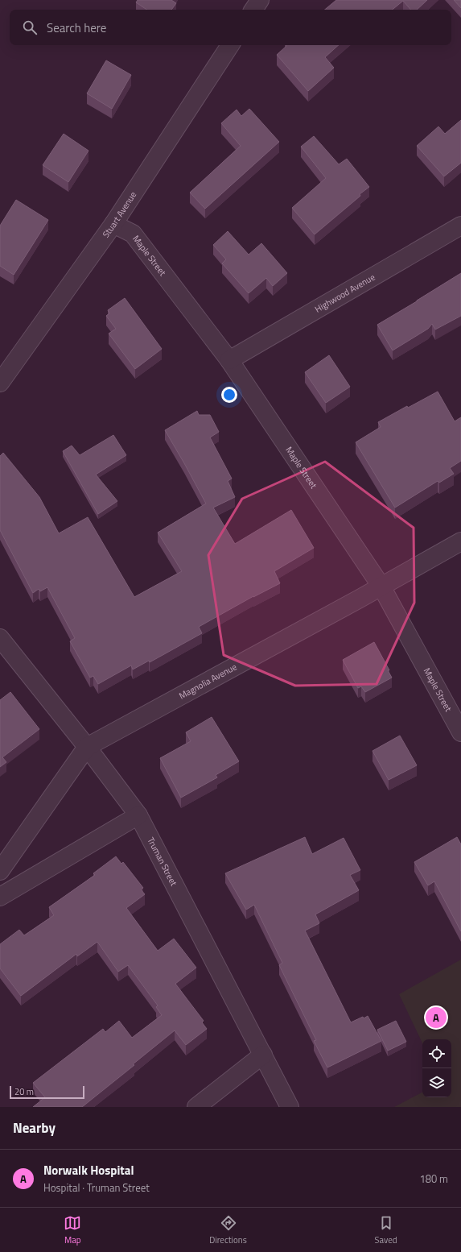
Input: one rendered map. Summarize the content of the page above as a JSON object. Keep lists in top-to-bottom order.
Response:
{
  "streets": {
    "street": [
      "Stuart Avenue",
      "Maple Street",
      "Highwood Avenue",
      "Magnolia Avenue",
      "Truman Street"
    ]
  },
  "crossings": [
    ["Stuart Avenue", "Maple Street"],
    ["Maple Street", "Highwood Avenue"],
    ["Maple Street", "Magnolia Avenue"],
    ["Magnolia Avenue", "Truman Street"]
  ],
  "scale_bar": "20 m",
  "page": {
    "search": "Search here",
    "pins": "A",
    "scale": "20 m",
    "heading": "Nearby",
    "list": [
      {
        "mark": "A",
        "name": "Norwalk Hospital",
        "note": "Hospital · Truman Street",
        "value": "180 m"
      }
    ],
    "nav": ["Map", "Directions", "Saved"]
  }
}
